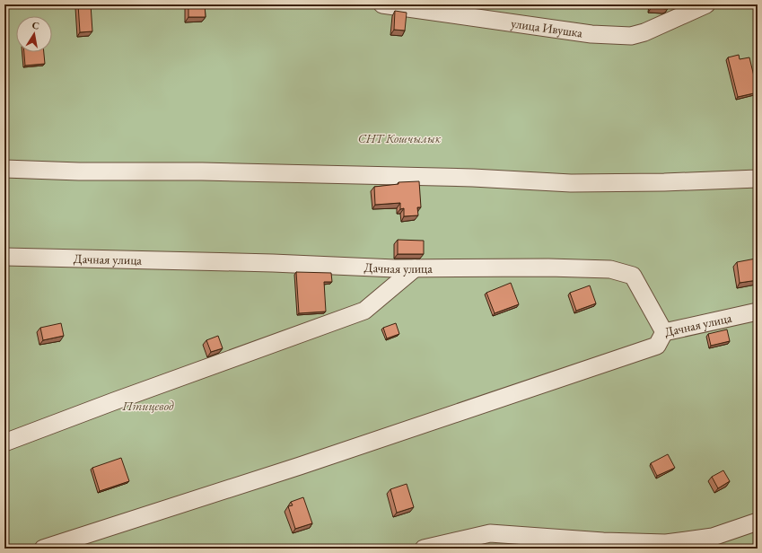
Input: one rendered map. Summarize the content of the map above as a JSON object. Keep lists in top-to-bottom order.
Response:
{
  "streets": {
    "street": ["улица Ивушка", "Дачная улица"]
  },
  "parks": ["СНТ Кошчылык", "Птицевод"],
  "north": "top"
}
